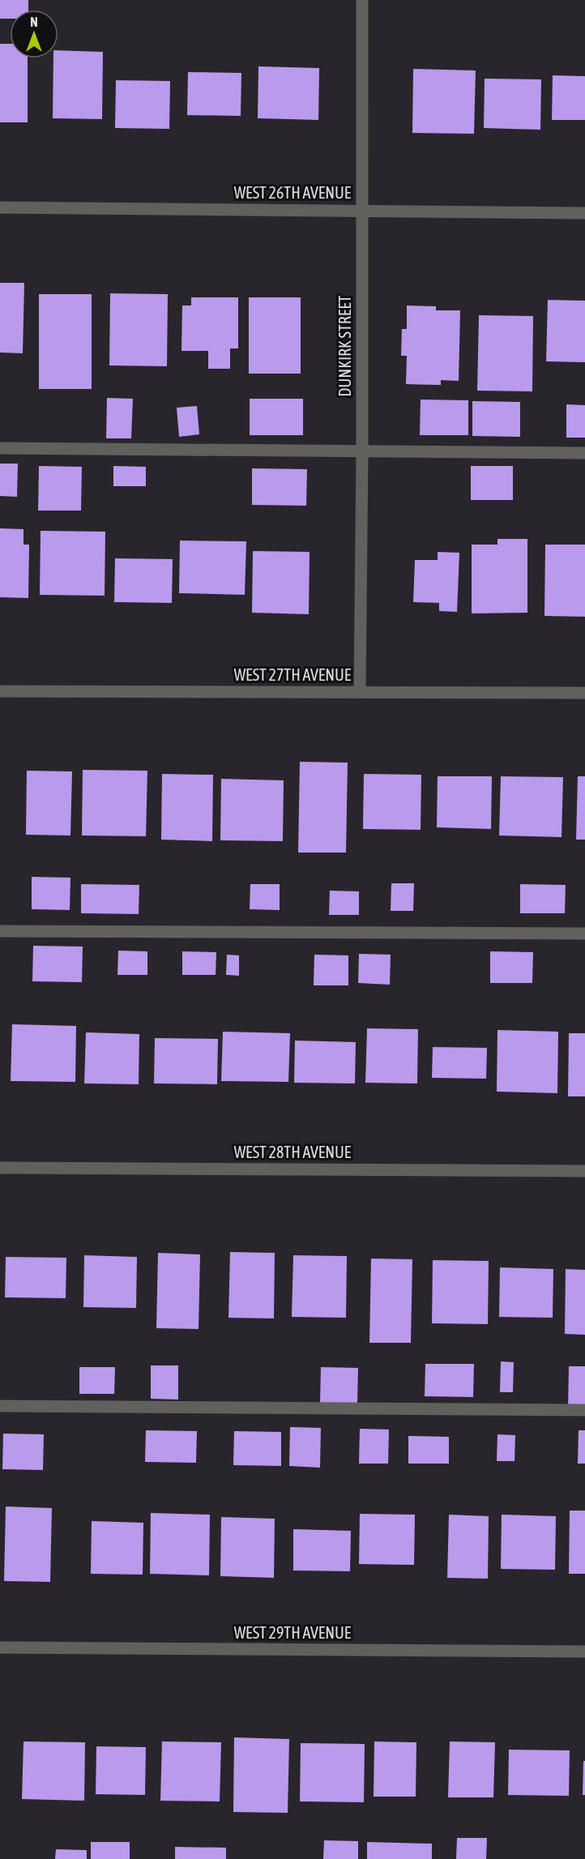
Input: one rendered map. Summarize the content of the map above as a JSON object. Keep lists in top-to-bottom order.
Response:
{
  "streets": {
    "street": [
      "WEST 26TH AVENUE",
      "DUNKIRK STREET",
      "WEST 27TH AVENUE",
      "WEST 28TH AVENUE",
      "WEST 29TH AVENUE"
    ]
  },
  "crossings": [
    ["WEST 26TH AVENUE", "DUNKIRK STREET"],
    ["DUNKIRK STREET", "WEST 27TH AVENUE"]
  ],
  "north": "top"
}
